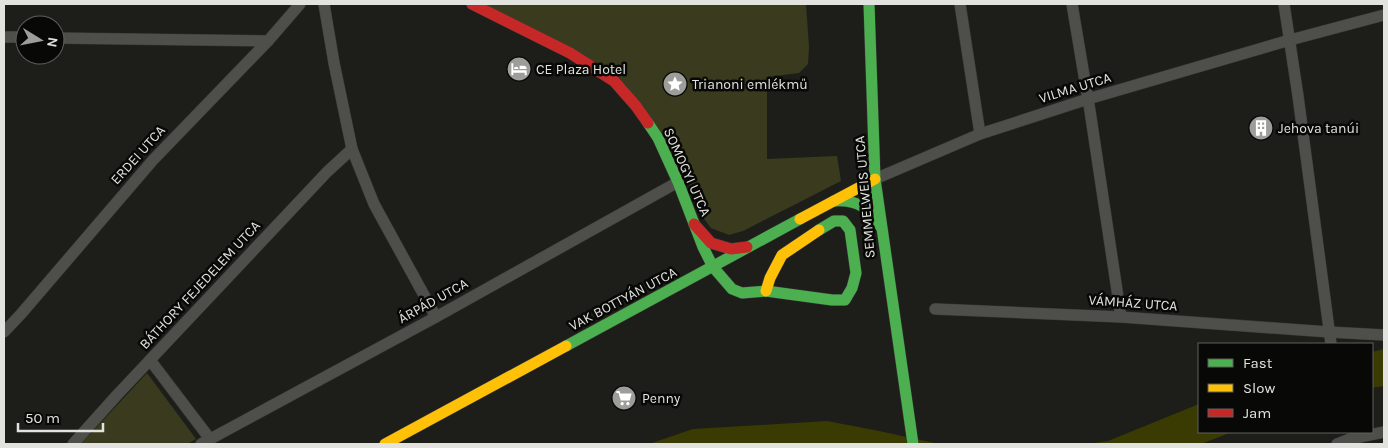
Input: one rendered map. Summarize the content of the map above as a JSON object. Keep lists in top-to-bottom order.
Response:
{
  "streets": {
    "main road": ["SOMOGYI UTCA", "SEMMELWEIS UTCA", "VAK BOTTYÁN UTCA"],
    "street": [
      "VILMA UTCA",
      "ERDEI UTCA",
      "BÁTHORY FEJEDELEM UTCA",
      "ÁRPÁD UTCA",
      "VÁMHÁZ UTCA"
    ]
  },
  "crossings": [
    ["VILMA UTCA", "SEMMELWEIS UTCA"],
    ["VILMA UTCA", "VAK BOTTYÁN UTCA"],
    ["SOMOGYI UTCA", "VAK BOTTYÁN UTCA"],
    ["SOMOGYI UTCA", "ÁRPÁD UTCA"],
    ["SEMMELWEIS UTCA", "VAK BOTTYÁN UTCA"]
  ],
  "places": {
    "hotel": ["CE Plaza Hotel"],
    "place": ["Trianoni emlékmű"],
    "building": ["Jehova tanúi"],
    "supermarket": ["Penny"]
  },
  "legend": ["Fast", "Slow", "Jam"],
  "scale_bar": "50 m",
  "north": "right"
}
